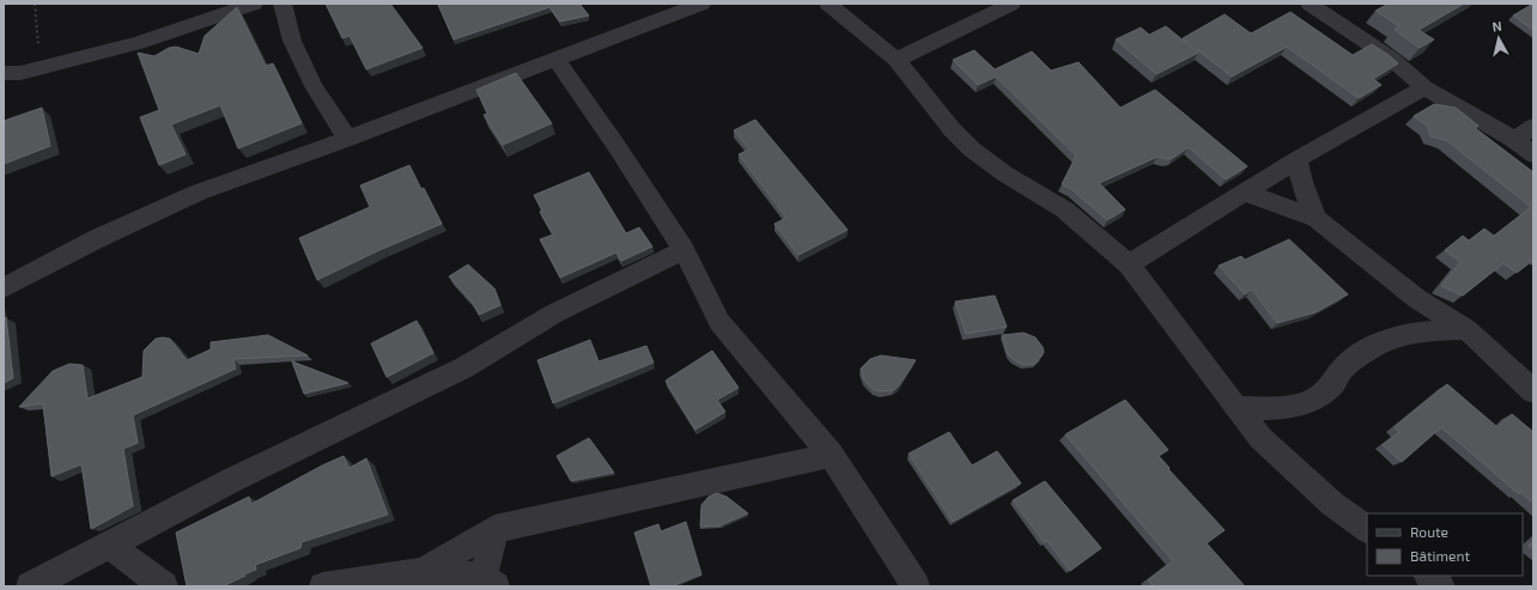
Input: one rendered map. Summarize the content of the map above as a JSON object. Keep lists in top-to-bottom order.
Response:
{
  "legend": ["Route", "Bâtiment"],
  "north": "top"
}
